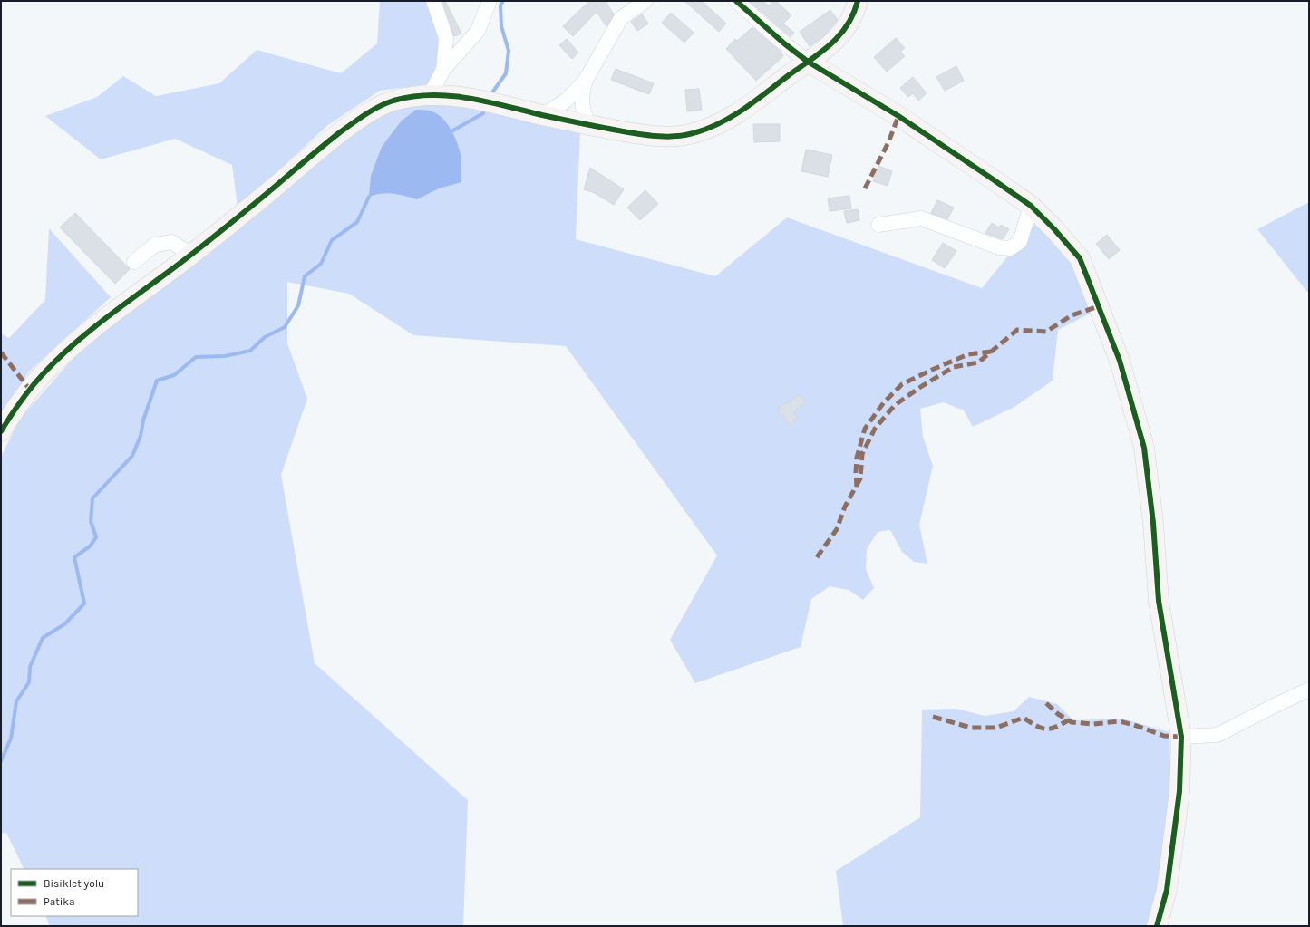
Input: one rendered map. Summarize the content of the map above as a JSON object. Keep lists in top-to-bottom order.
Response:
{
  "legend": ["Bisiklet yolu", "Patika"]
}
